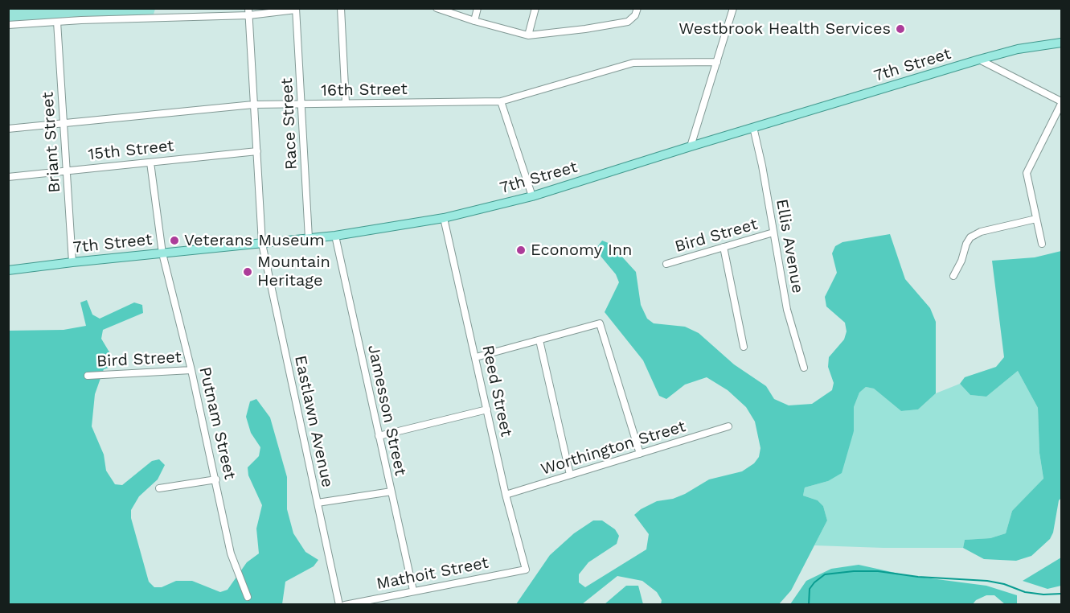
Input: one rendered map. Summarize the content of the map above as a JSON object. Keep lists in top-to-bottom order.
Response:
{
  "streets": {
    "main road": ["7th Street"],
    "street": [
      "16th Street",
      "Race Street",
      "Briant Street",
      "15th Street",
      "Bird Street",
      "Ellis Avenue",
      "Reed Street",
      "Jamesson Street",
      "Eastlawn Avenue",
      "Putnam Street",
      "Worthington Street",
      "Mathoit Street"
    ]
  },
  "crossings": [
    ["7th Street", "Race Street"],
    ["7th Street", "Briant Street"],
    ["7th Street", "Ellis Avenue"],
    ["7th Street", "Reed Street"],
    ["7th Street", "Jamesson Street"],
    ["7th Street", "Eastlawn Avenue"],
    ["7th Street", "Putnam Street"],
    ["16th Street", "Race Street"],
    ["16th Street", "Briant Street"],
    ["16th Street", "Eastlawn Avenue"],
    ["Briant Street", "15th Street"],
    ["15th Street", "Eastlawn Avenue"],
    ["15th Street", "Putnam Street"],
    ["Bird Street", "Ellis Avenue"],
    ["Bird Street", "Putnam Street"],
    ["Reed Street", "Worthington Street"],
    ["Reed Street", "Mathoit Street"],
    ["Jamesson Street", "Mathoit Street"]
  ],
  "places": [
    "Westbrook Health Services",
    "Veterans Museum",
    "Economy Inn",
    "Mountain Heritage"
  ]
}
